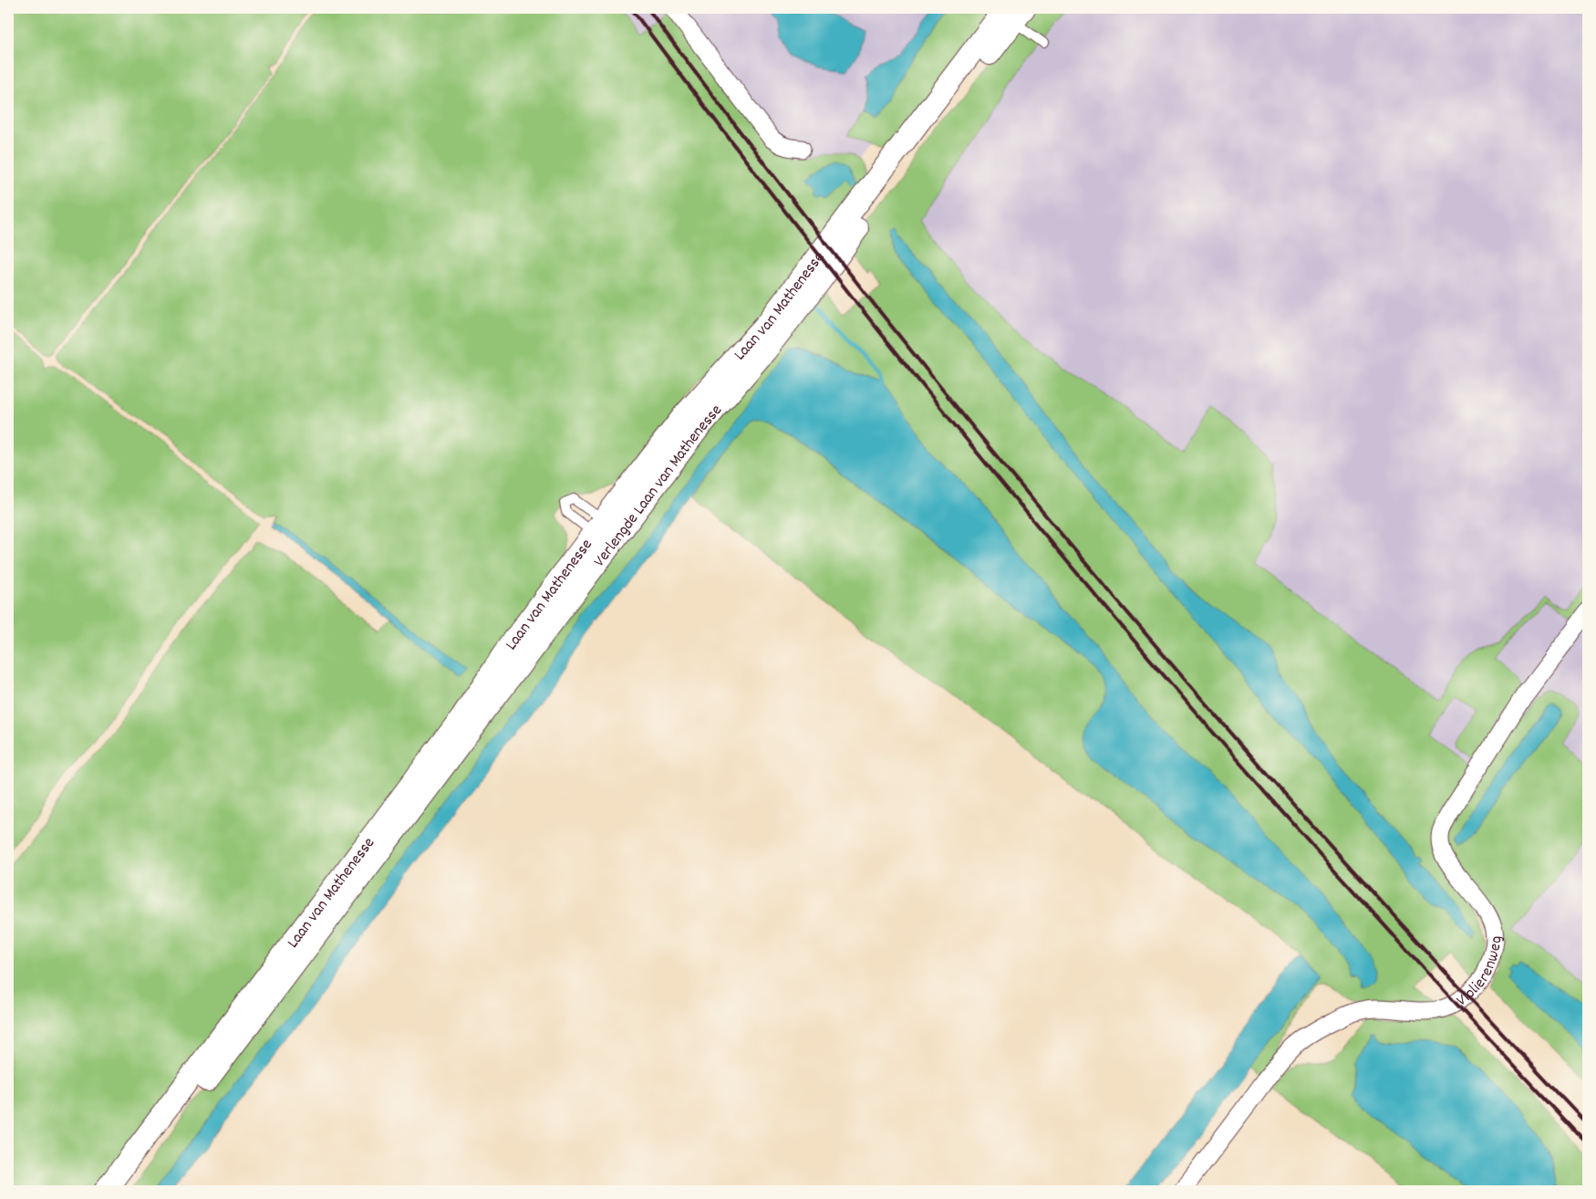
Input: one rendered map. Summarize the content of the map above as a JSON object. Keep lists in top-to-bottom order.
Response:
{
  "streets": {
    "street": ["Laan van Mathenesse", "Verlengde Laan van Mathenesse", "Violierenweg"]
  },
  "crossings": [
    ["Laan van Mathenesse", "Verlengde Laan van Mathenesse"]
  ]
}
